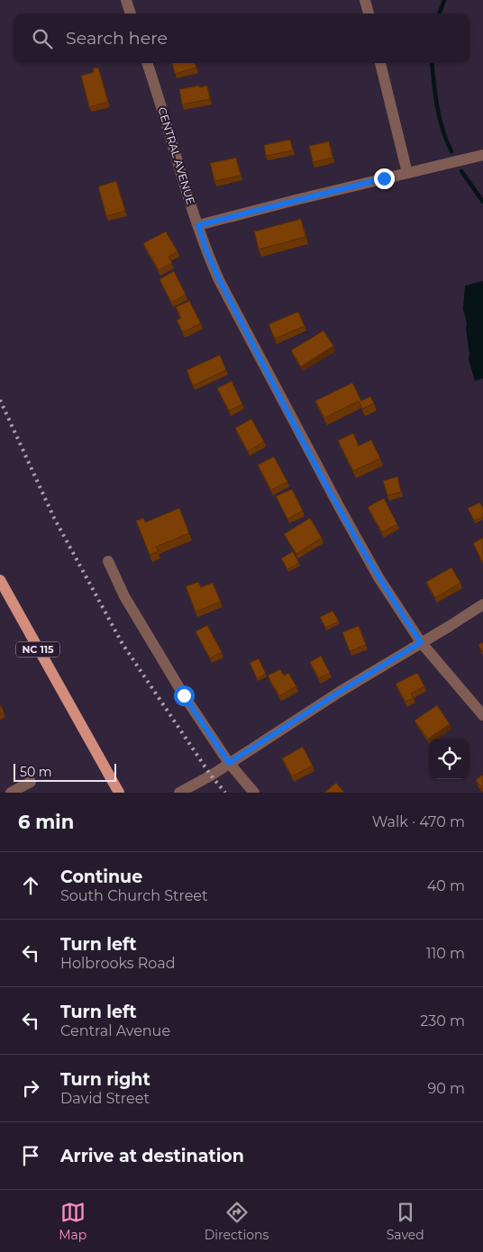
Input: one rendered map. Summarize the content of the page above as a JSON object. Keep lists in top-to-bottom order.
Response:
{
  "streets": {
    "main road": ["NC 115"],
    "street": ["CENTRAL AVENUE"]
  },
  "scale_bar": "50 m",
  "page": {
    "search": "Search here",
    "scale": "50 m",
    "heading": ["6 min", "Walk · 470 m"],
    "list": [
      ["Continue", "South Church Street", "40 m"],
      ["Turn left", "Holbrooks Road", "110 m"],
      ["Turn left", "Central Avenue", "230 m"],
      ["Turn right", "David Street", "90 m"],
      "Arrive at destination"
    ],
    "nav": ["Map", "Directions", "Saved"]
  }
}
